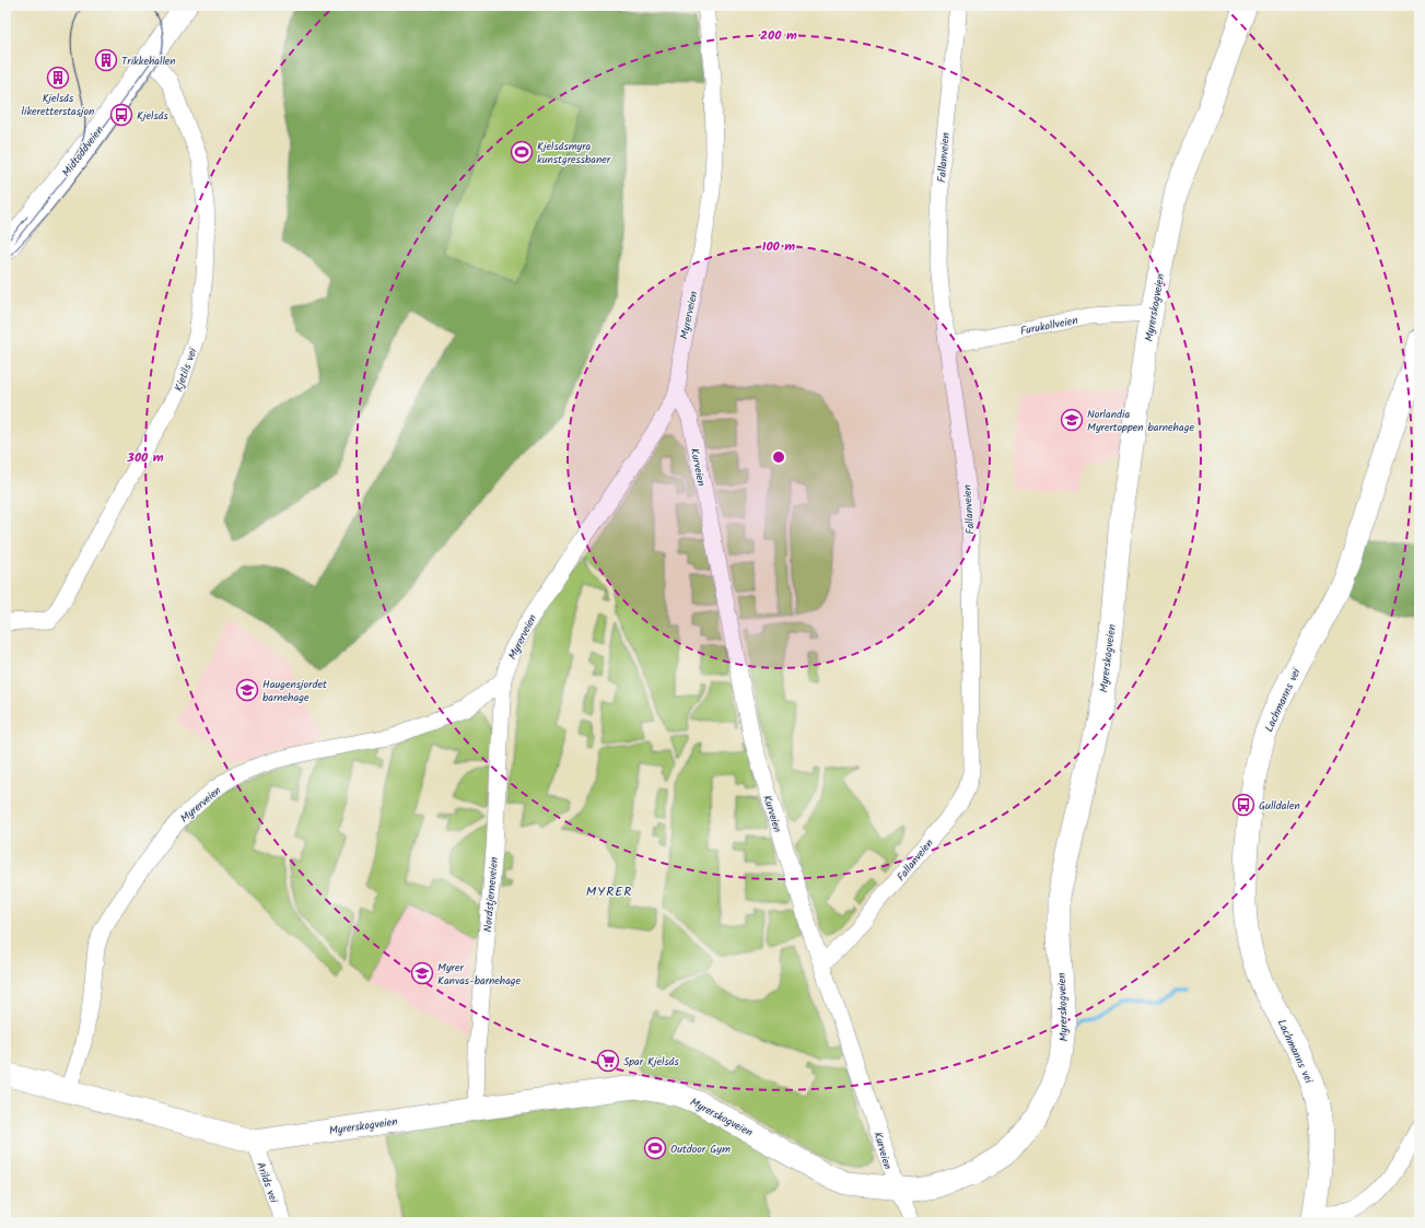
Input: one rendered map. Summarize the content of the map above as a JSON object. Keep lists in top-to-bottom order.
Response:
{
  "streets": {
    "street": [
      "Midtoddveien",
      "Fallanveien",
      "Myrerskogveien",
      "Myrerveien",
      "Furukollveien",
      "Kjetils vei",
      "Kurveien",
      "Lachmanns vei",
      "Nordstjerneveien",
      "Arilds vei"
    ]
  },
  "crossings": [
    ["Midtoddveien", "Kjetils vei"],
    ["Fallanveien", "Furukollveien"],
    ["Fallanveien", "Kurveien"],
    ["Myrerskogveien", "Myrerveien"],
    ["Myrerskogveien", "Furukollveien"],
    ["Myrerskogveien", "Kurveien"],
    ["Myrerskogveien", "Nordstjerneveien"],
    ["Myrerskogveien", "Arilds vei"],
    ["Myrerveien", "Kurveien"],
    ["Myrerveien", "Nordstjerneveien"]
  ],
  "districts": ["MYRER"],
  "places": {
    "building": ["Trikkehallen", "Kjelsås likeretterstasjon"],
    "bus stop": ["Kjelsås", "Gulldalen"],
    "sports": ["Kjelsåsmyra kunstgressbaner", "Outdoor Gym"],
    "school or university": ["Norlandia Myrertoppen barnehage", "Haugensjordet barnehage", "Myrer Kanvas-barnehage"],
    "supermarket": ["Spar Kjelsås"]
  },
  "rings": ["200 m", "100 m", "300 m"]
}
